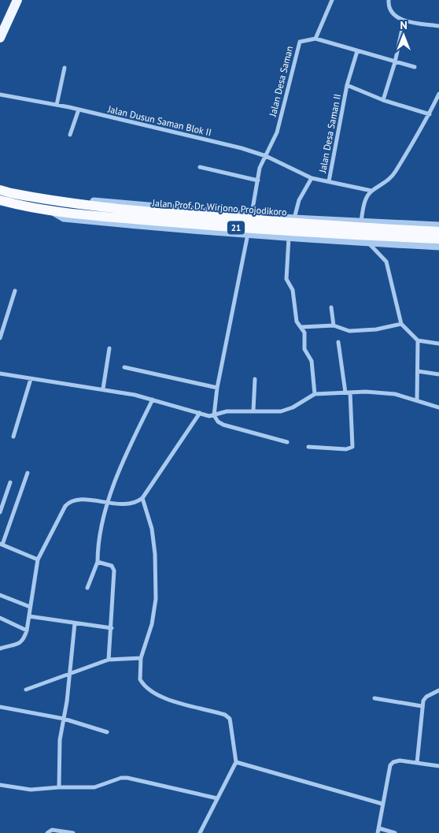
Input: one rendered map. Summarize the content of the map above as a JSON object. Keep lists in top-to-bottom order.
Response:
{
  "streets": {
    "highway": ["Jalan Prof. Dr. Wirjono Projodikoro", "21"],
    "street": ["Jalan Desa Saman", "Jalan Dusun Saman Blok II", "Jalan Desa Saman II"]
  },
  "crossings": [
    ["Jalan Desa Saman", "Jalan Dusun Saman Blok II"],
    ["Jalan Dusun Saman Blok II", "Jalan Desa Saman II"],
    ["Jalan Prof. Dr. Wirjono Projodikoro", "21"]
  ],
  "north": "top"
}
